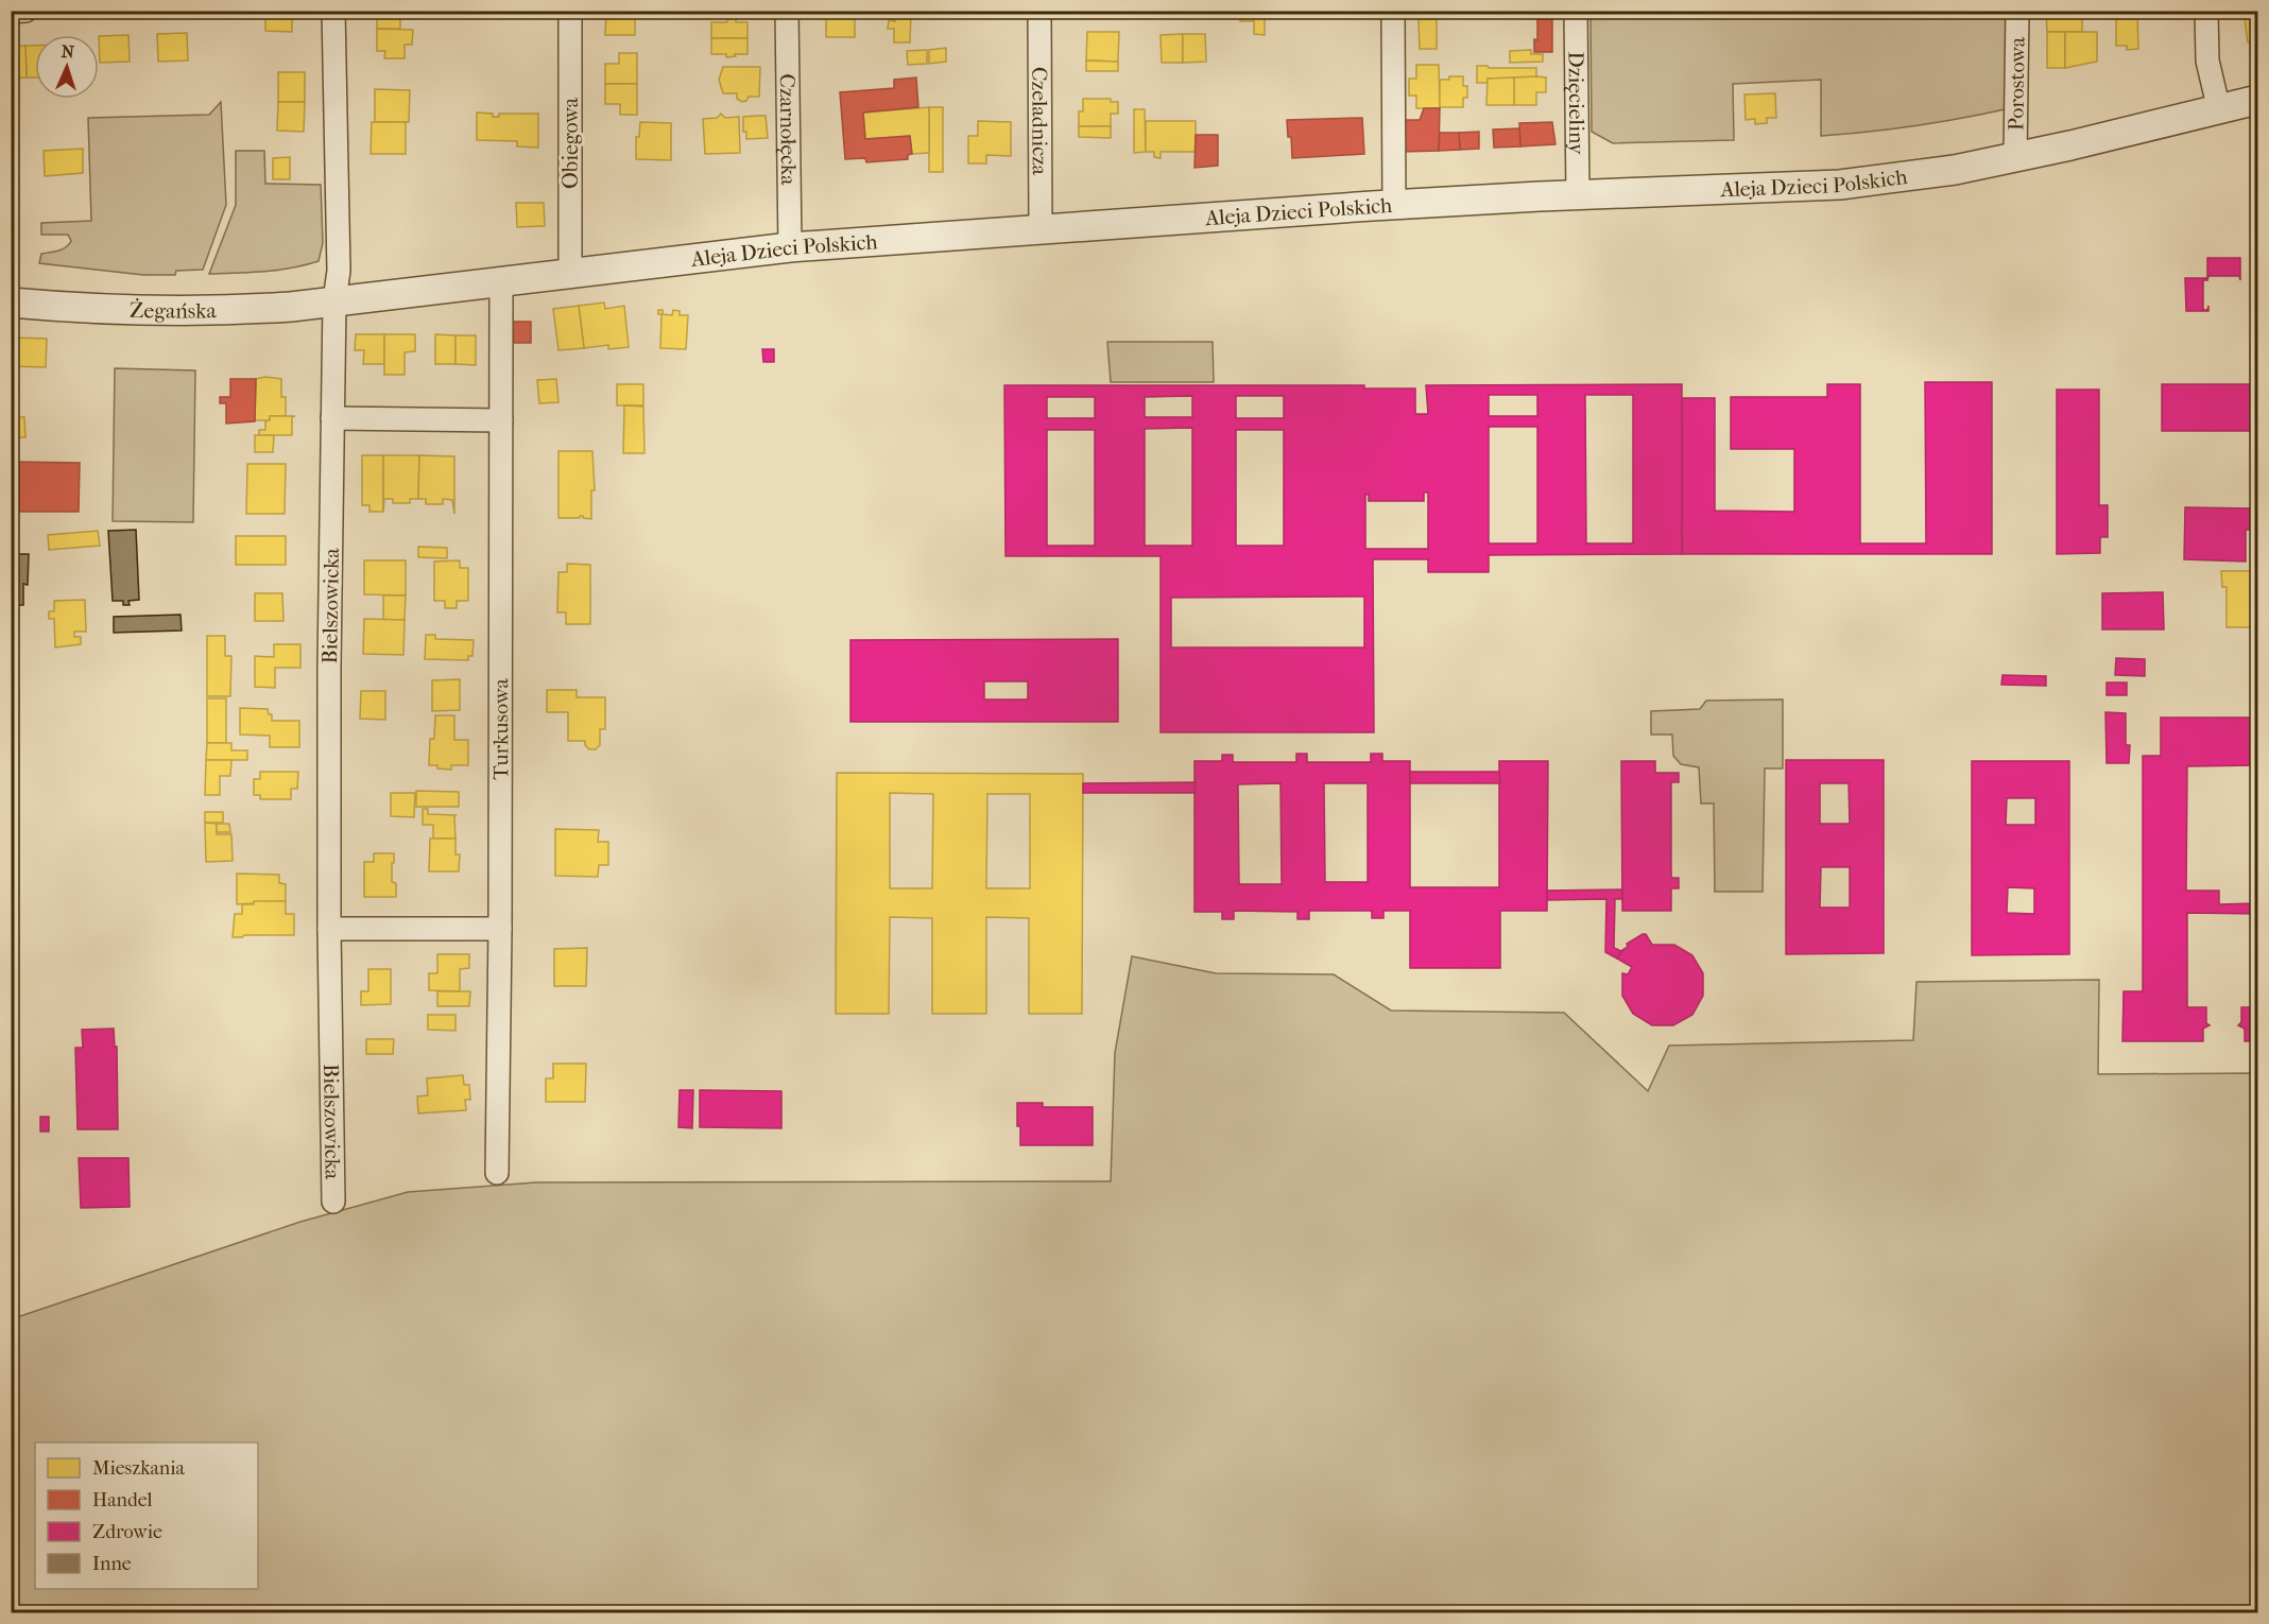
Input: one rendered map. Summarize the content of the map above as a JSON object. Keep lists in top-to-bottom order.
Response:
{
  "streets": {
    "street": [
      "Porostowa",
      "Dzięcieliny",
      "Czeladnicza",
      "Czarnołęcka",
      "Obiegowa",
      "Aleja Dzieci Polskich",
      "Żegańska",
      "Bielszowicka",
      "Turkusowa"
    ]
  },
  "crossings": [
    ["Porostowa", "Aleja Dzieci Polskich"],
    ["Dzięcieliny", "Aleja Dzieci Polskich"],
    ["Czeladnicza", "Aleja Dzieci Polskich"],
    ["Czarnołęcka", "Aleja Dzieci Polskich"],
    ["Obiegowa", "Aleja Dzieci Polskich"],
    ["Aleja Dzieci Polskich", "Żegańska"],
    ["Aleja Dzieci Polskich", "Bielszowicka"],
    ["Aleja Dzieci Polskich", "Turkusowa"],
    ["Żegańska", "Bielszowicka"]
  ],
  "legend": [
    "Mieszkania",
    "Handel",
    "Zdrowie",
    "Inne"
  ],
  "north": "top"
}
